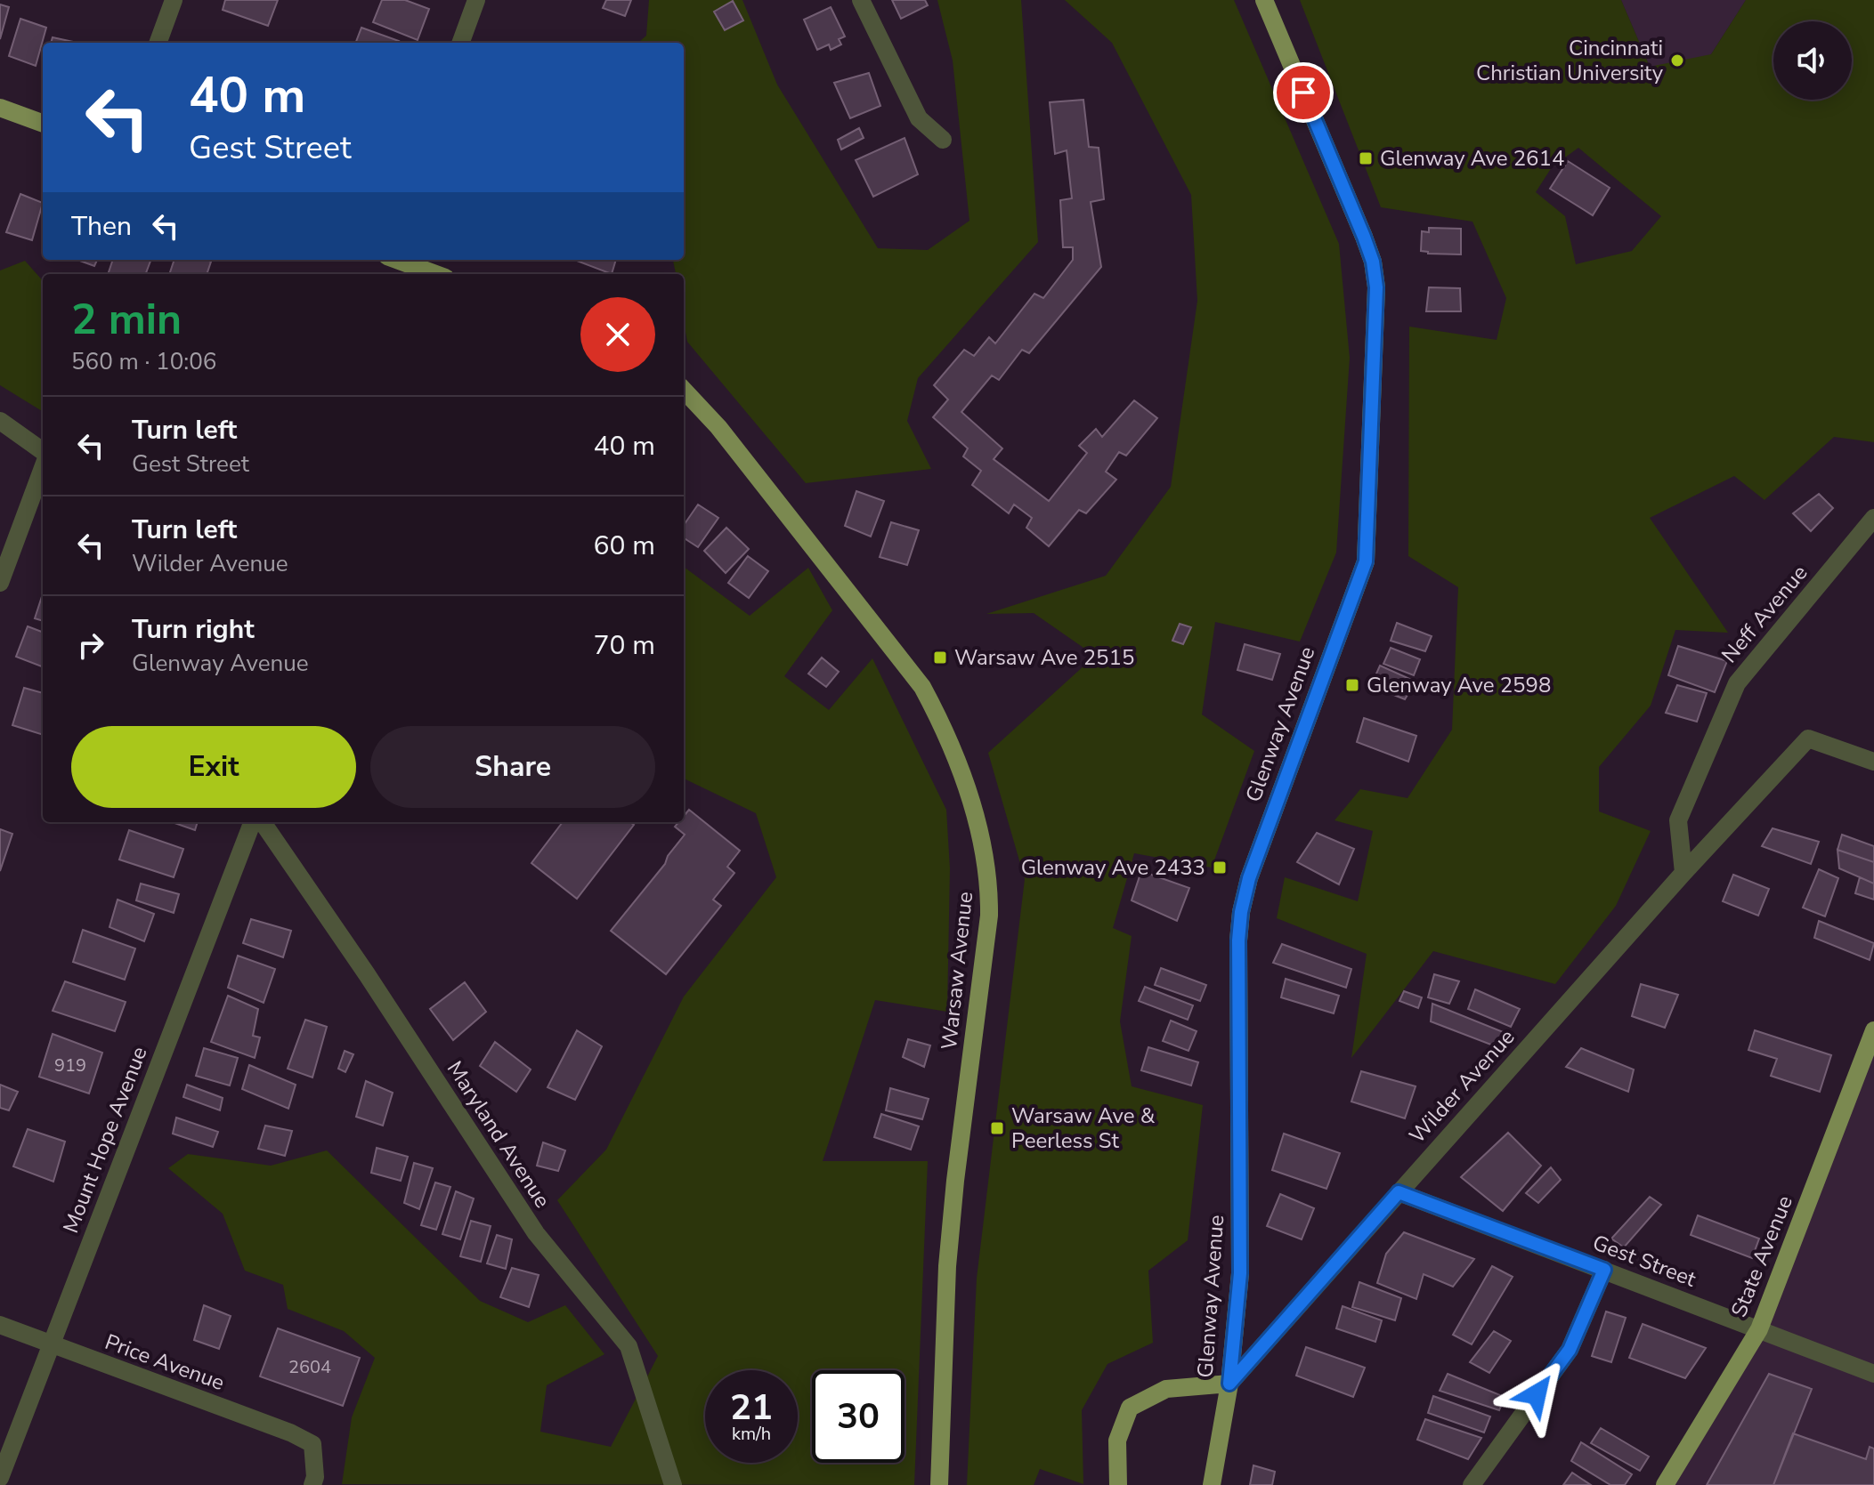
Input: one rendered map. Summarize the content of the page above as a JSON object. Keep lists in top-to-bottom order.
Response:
{
  "streets": {
    "main road": ["Glenway Avenue", "Warsaw Avenue", "State Avenue"],
    "street": [
      "Neff Avenue",
      "Wilder Avenue",
      "Maryland Avenue",
      "Mount Hope Avenue",
      "Gest Street",
      "Price Avenue"
    ]
  },
  "crossings": [
    ["Neff Avenue", "Wilder Avenue"],
    ["Glenway Avenue", "Wilder Avenue"],
    ["Wilder Avenue", "Gest Street"],
    ["Mount Hope Avenue", "Price Avenue"],
    ["State Avenue", "Gest Street"]
  ],
  "places": {
    "other": ["Cincinnati Christian University"],
    "transit": [
      "Glenway Ave 2614",
      "Warsaw Ave 2515",
      "Glenway Ave 2598",
      "Glenway Ave 2433",
      "Warsaw Ave & Peerless St"
    ]
  },
  "house_numbers": ["919", "2604"],
  "page": {
    "turn": ["40 m", "Gest Street"],
    "then": "Then",
    "heading": ["2 min", "560 m · 10:06"],
    "list": [
      {
        "name": "Turn left",
        "note": "Gest Street",
        "value": "40 m"
      },
      {
        "name": "Turn left",
        "note": "Wilder Avenue",
        "value": "60 m"
      },
      {
        "name": "Turn right",
        "note": "Glenway Avenue",
        "value": "70 m"
      }
    ],
    "buttons": ["Exit", "Share"],
    "speed": "21 km/h",
    "limit": "30"
  }
}
